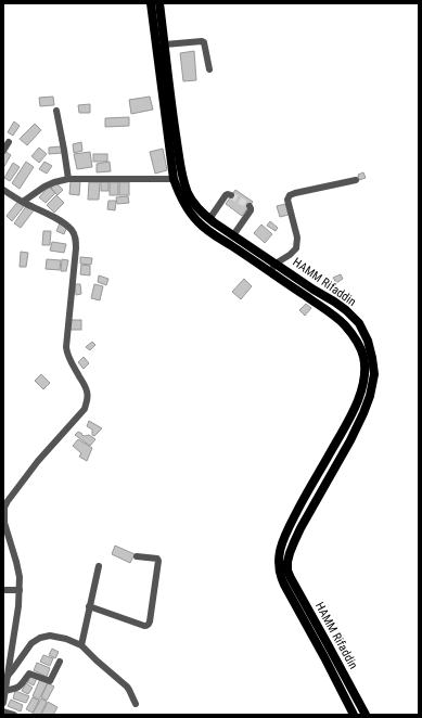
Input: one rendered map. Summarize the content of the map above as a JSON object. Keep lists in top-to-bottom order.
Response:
{
  "streets": {
    "main road": ["HAMM Rifaddin"]
  }
}
